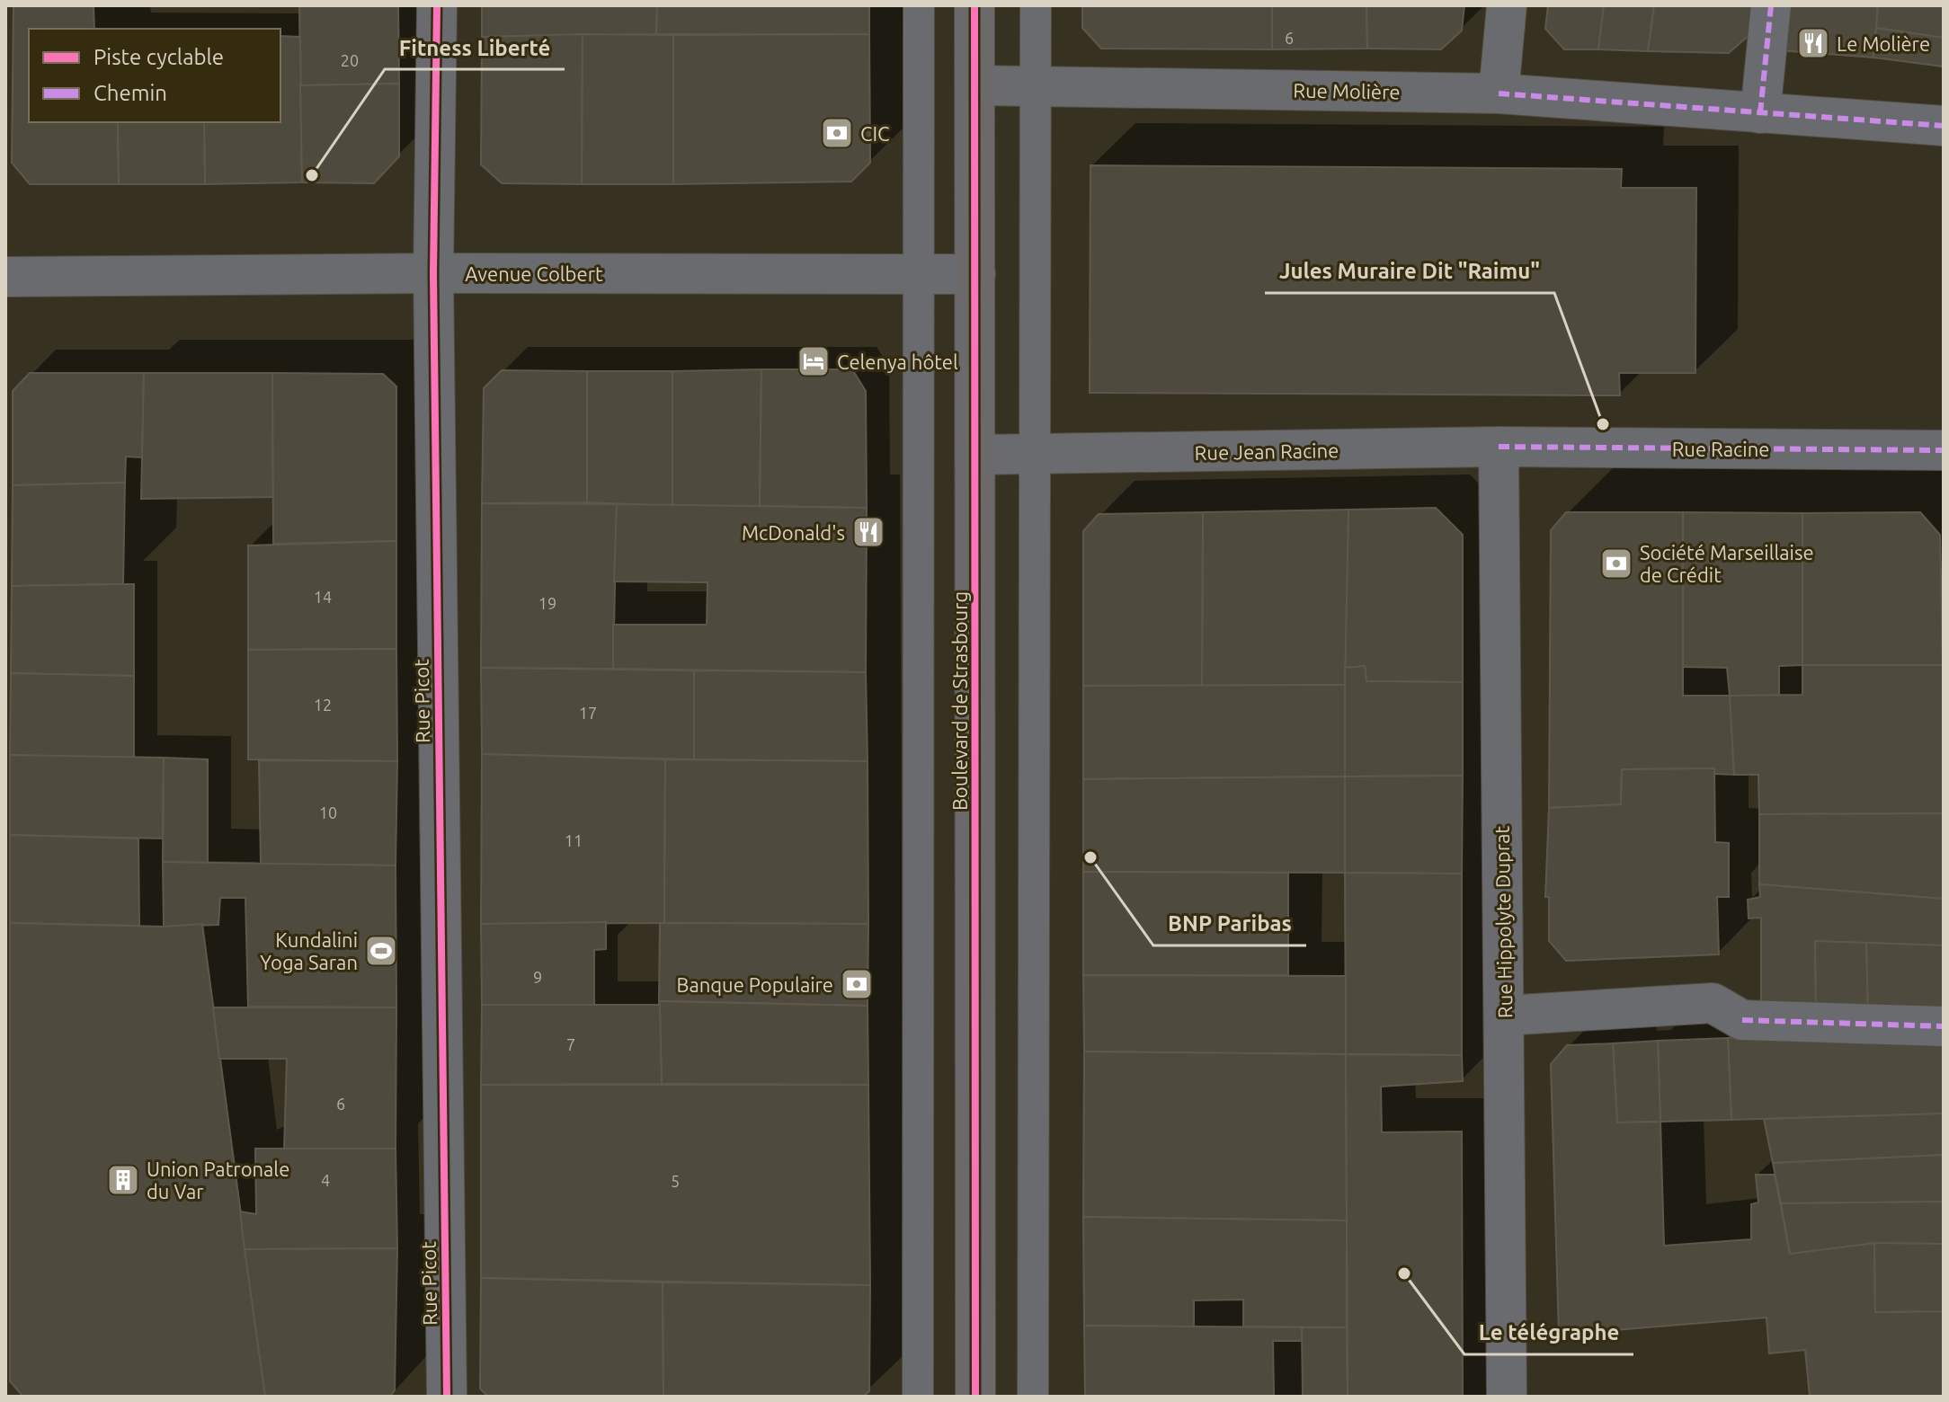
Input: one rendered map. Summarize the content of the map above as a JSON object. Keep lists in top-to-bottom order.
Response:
{
  "streets": {
    "main road": ["Boulevard de Strasbourg"],
    "street": [
      "Rue Molière",
      "Avenue Colbert",
      "Rue Racine",
      "Rue Jean Racine",
      "Rue Picot",
      "Rue Hippolyte Duprat"
    ]
  },
  "crossings": [
    ["Rue Molière", "Boulevard de Strasbourg"],
    ["Avenue Colbert", "Rue Picot"],
    ["Avenue Colbert", "Boulevard de Strasbourg"],
    ["Rue Racine", "Rue Jean Racine"],
    ["Rue Racine", "Rue Hippolyte Duprat"],
    ["Rue Jean Racine", "Rue Hippolyte Duprat"]
  ],
  "places": {
    "restaurant": ["Le Molière", "McDonald's"],
    "bank": ["CIC", "Société Marseillaise de Crédit", "Banque Populaire"],
    "other": [
      "Fitness Liberté",
      "Jules Muraire Dit \"Raimu\"",
      "BNP Paribas",
      "Le télégraphe"
    ],
    "hotel": ["Celenya hôtel"],
    "sports": ["Kundalini Yoga Saran"],
    "building": ["Union Patronale du Var"]
  },
  "house_numbers": [
    "6",
    "20",
    "14",
    "19",
    "12",
    "17",
    "10",
    "11",
    "9",
    "7",
    "6",
    "4",
    "5"
  ],
  "legend": ["Piste cyclable", "Chemin"]
}
